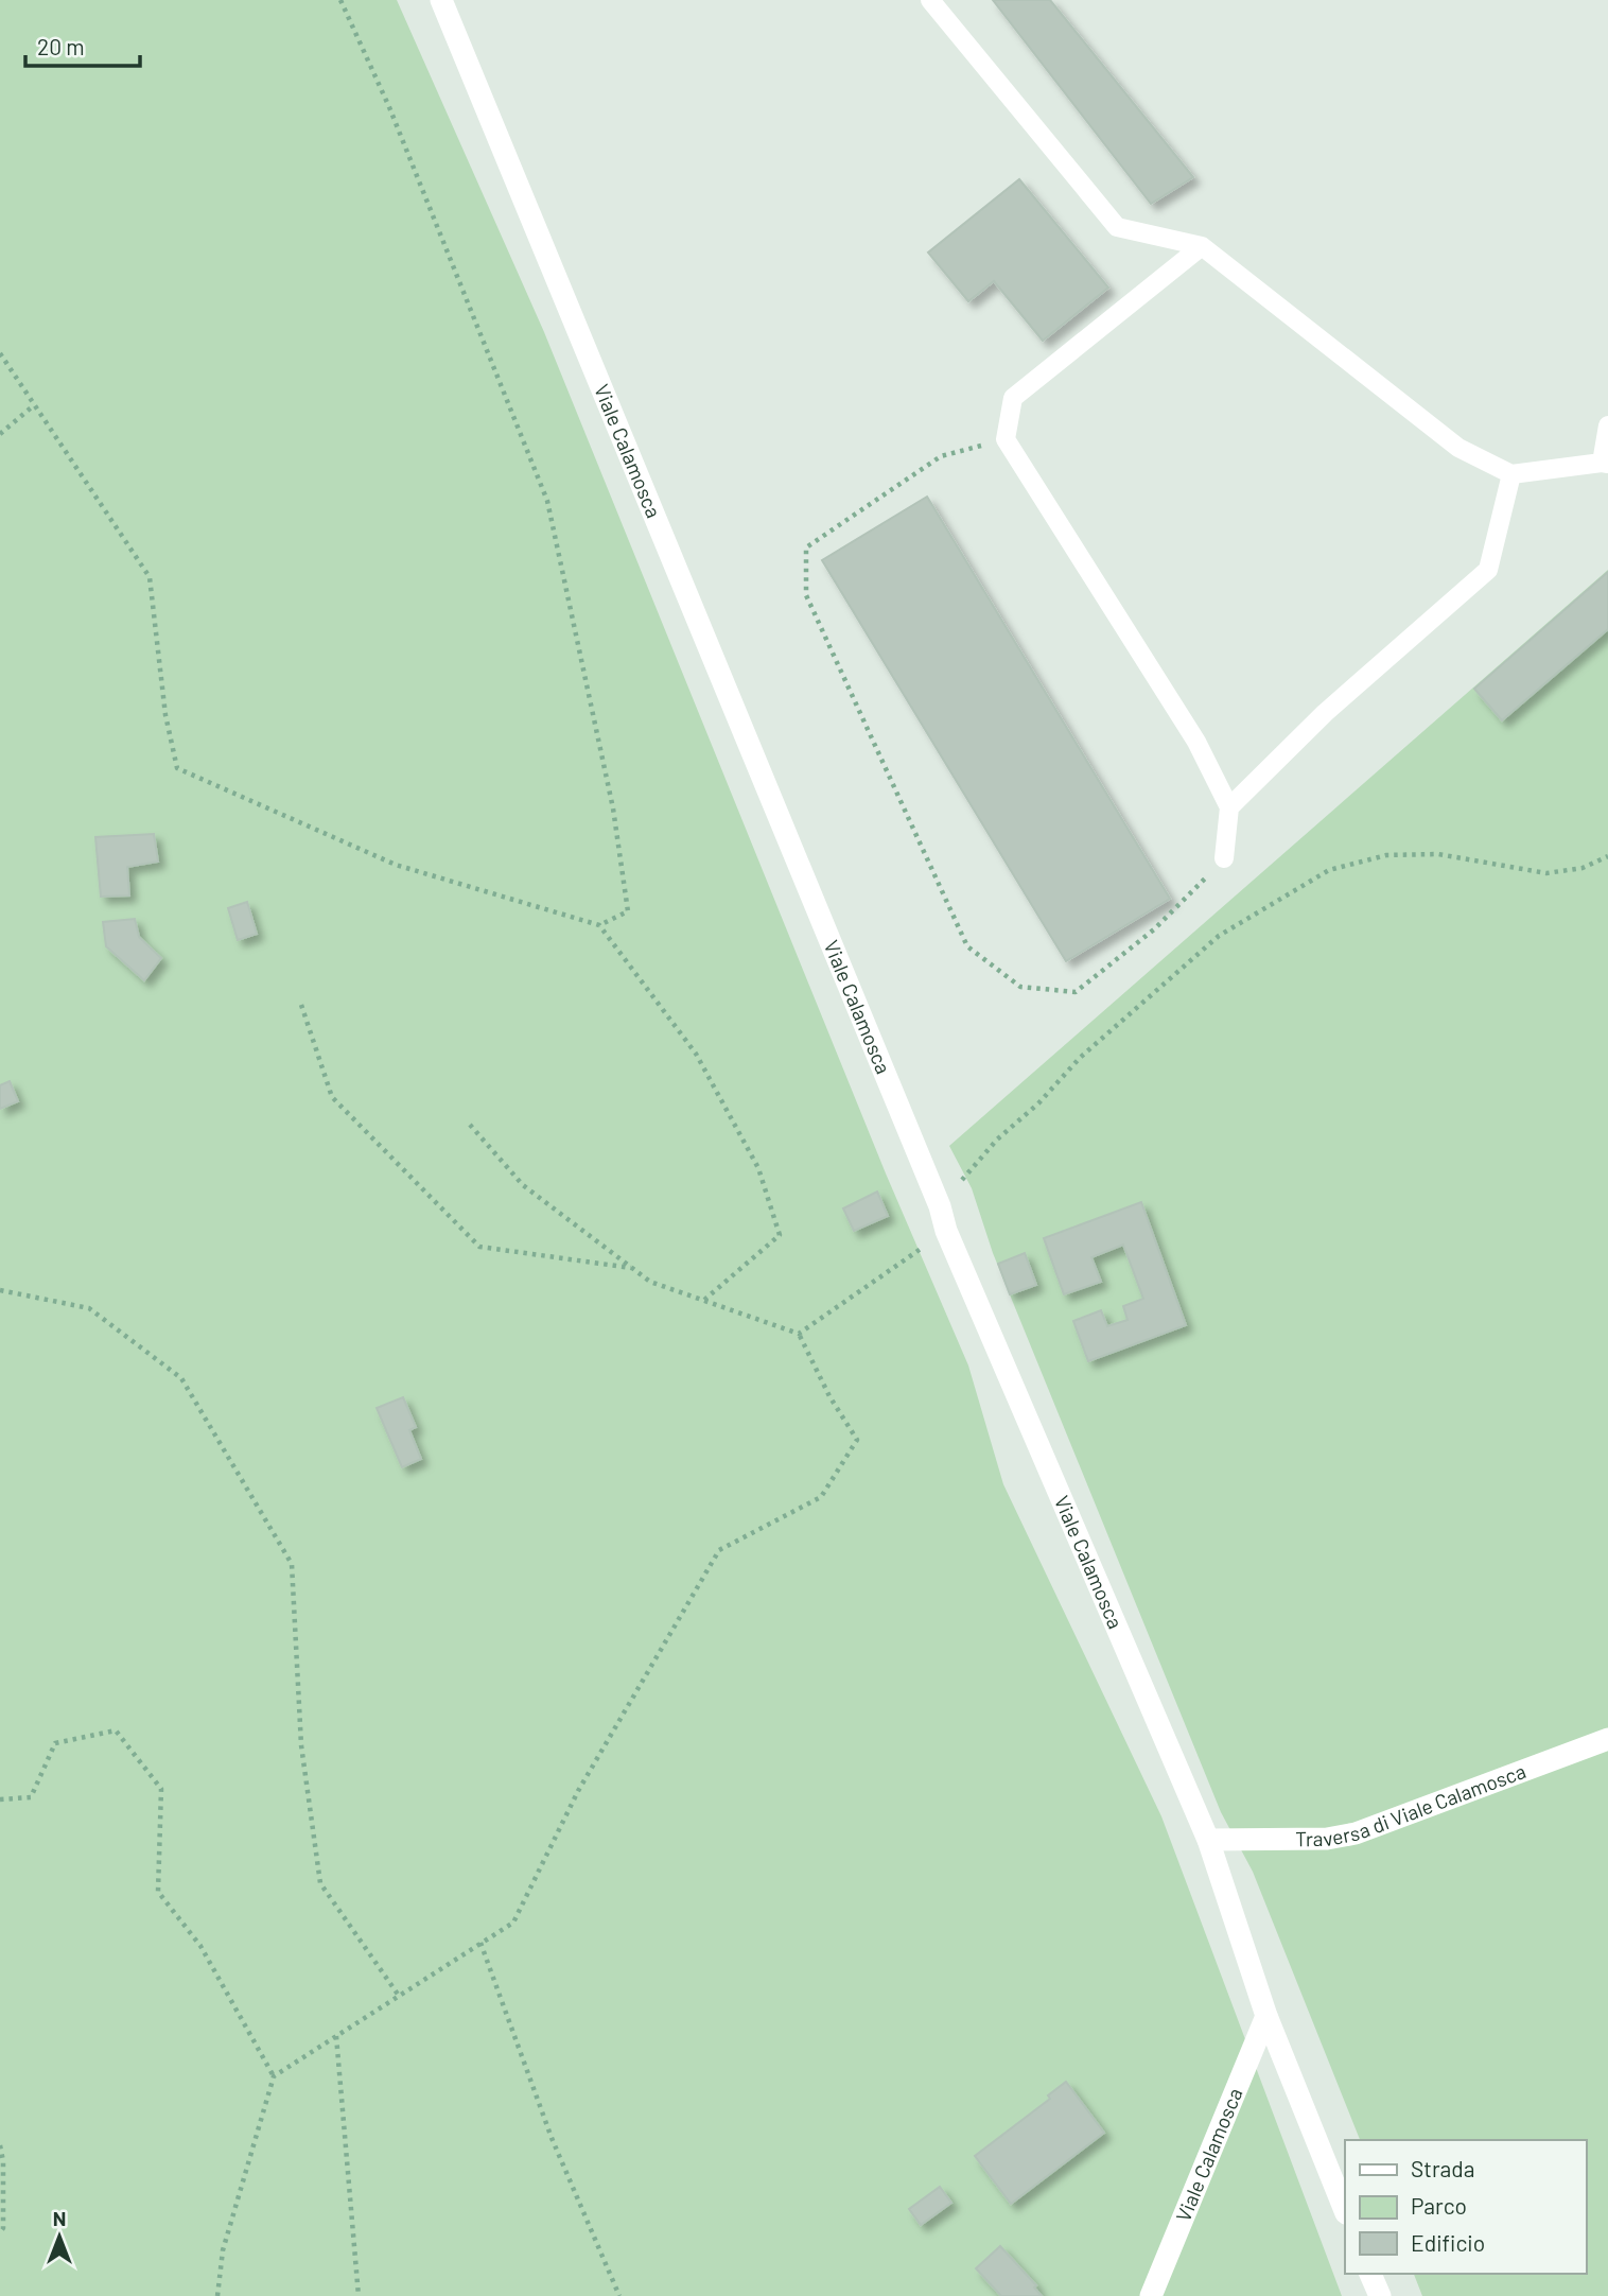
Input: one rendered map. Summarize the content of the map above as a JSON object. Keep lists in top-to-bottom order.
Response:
{
  "streets": {
    "street": ["Viale Calamosca", "Traversa di Viale Calamosca"]
  },
  "crossings": [
    ["Viale Calamosca", "Traversa di Viale Calamosca"]
  ],
  "legend": ["Strada", "Parco", "Edificio"],
  "scale_bar": "20 m",
  "north": "top"
}
